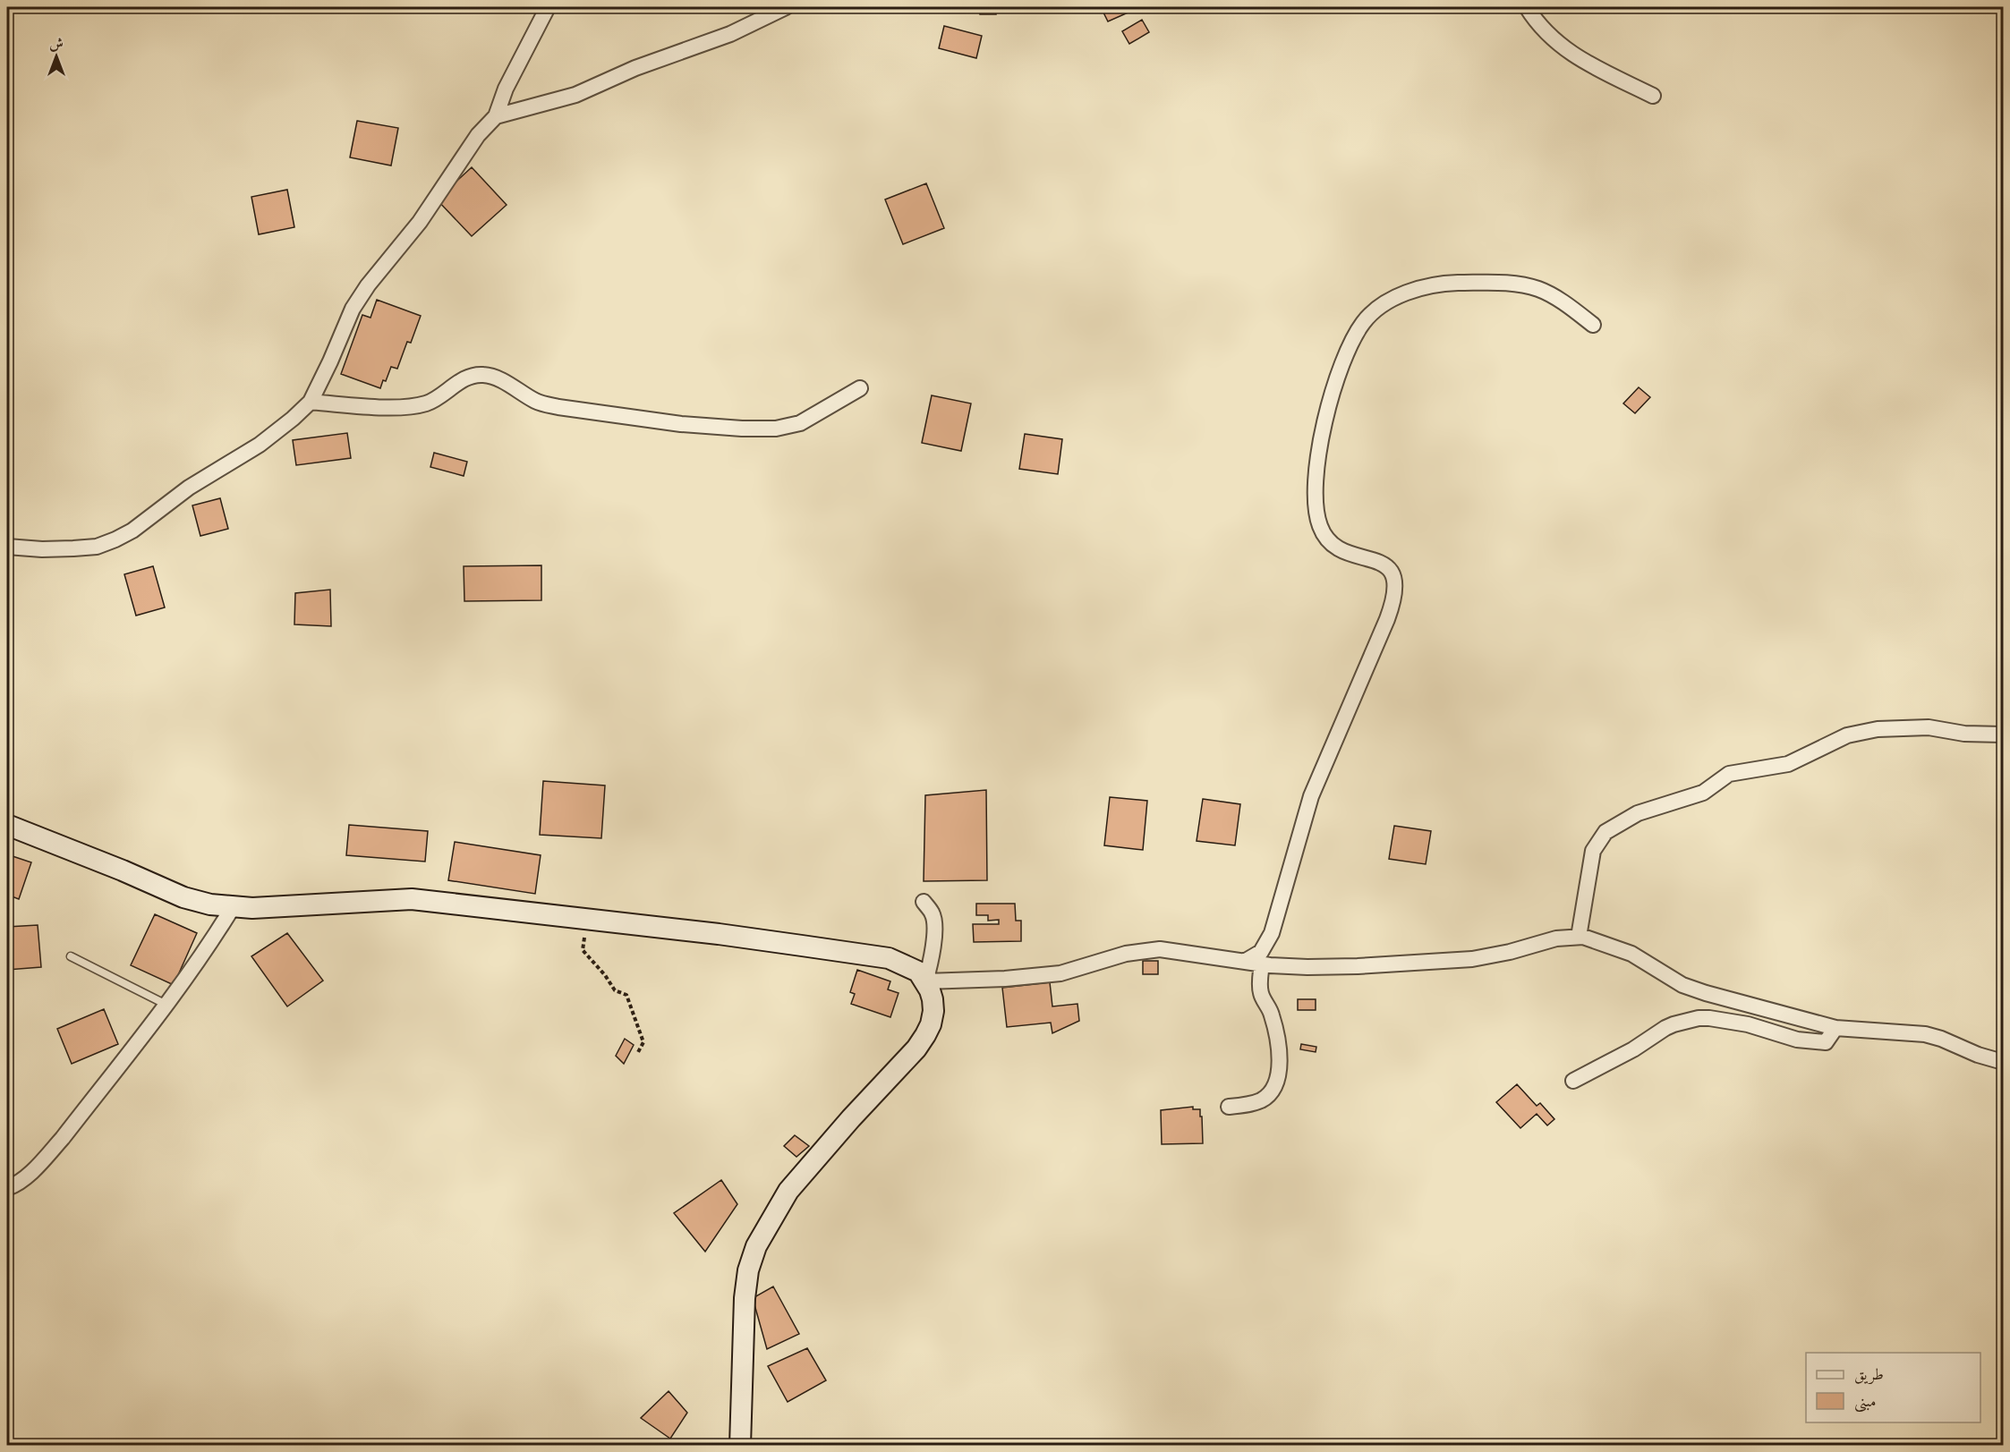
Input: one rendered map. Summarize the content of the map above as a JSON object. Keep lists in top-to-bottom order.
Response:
{
  "legend": ["طريق", "مبنى"],
  "north": "top"
}
